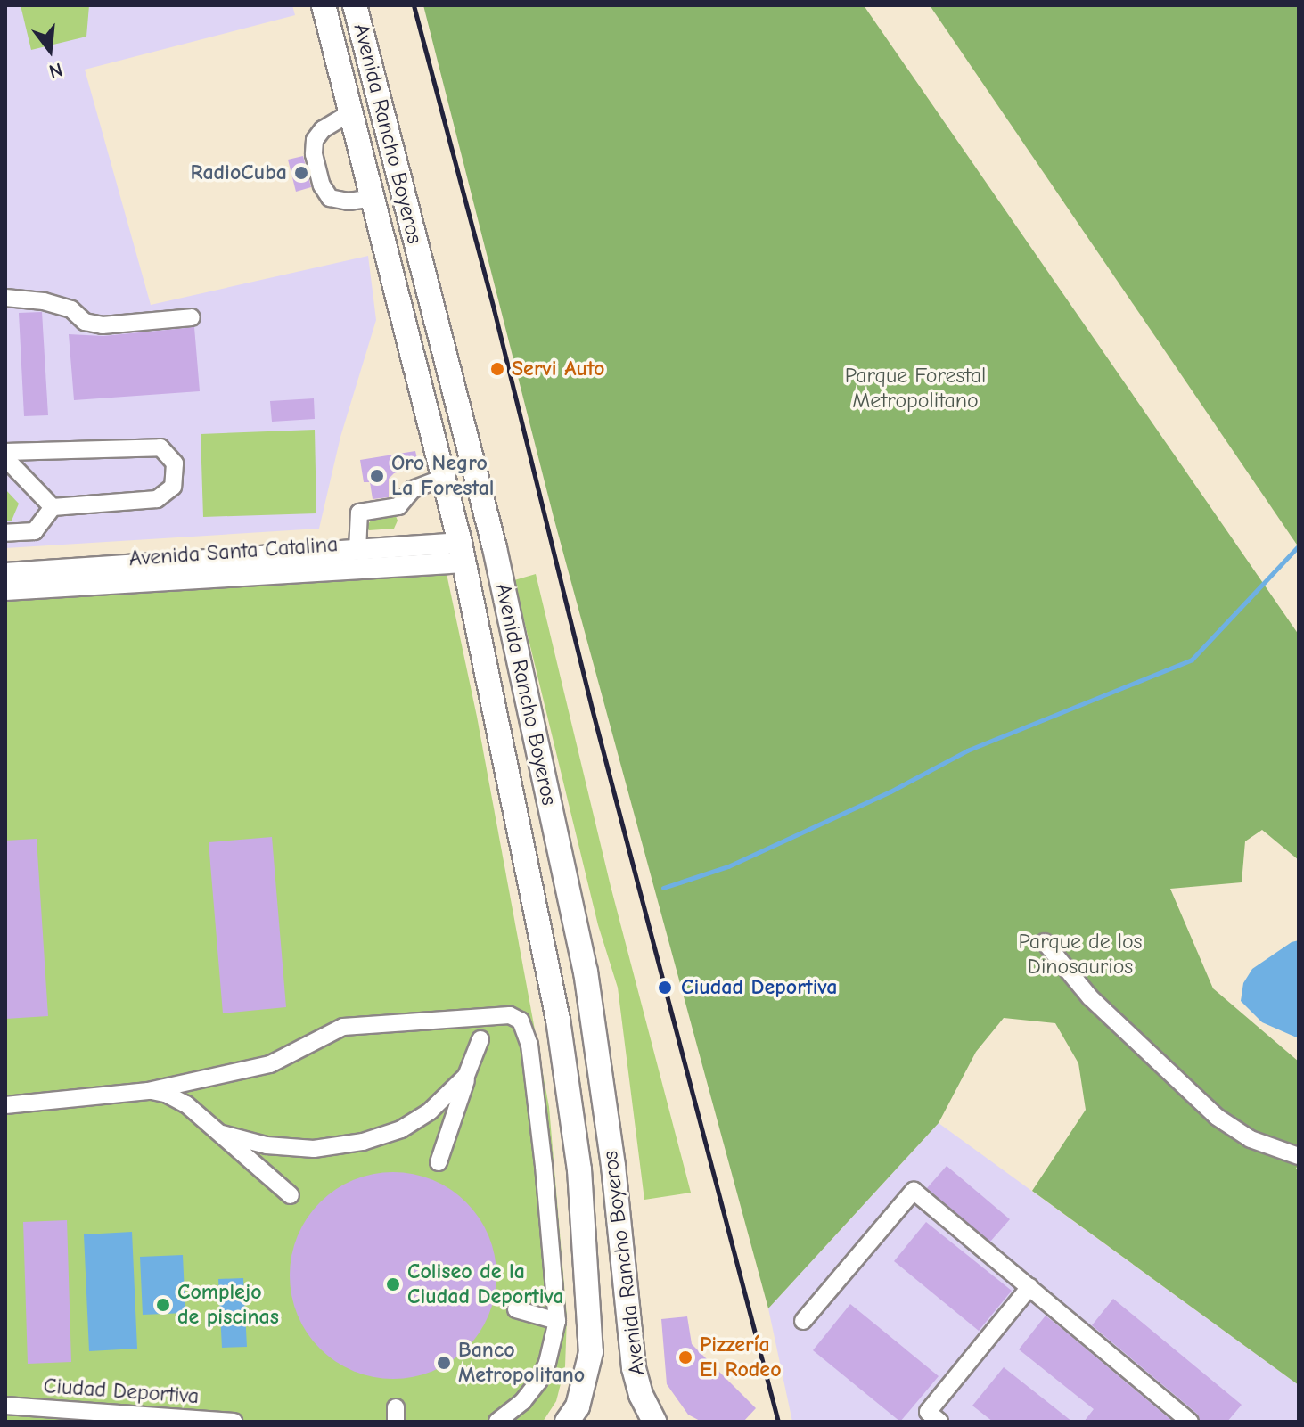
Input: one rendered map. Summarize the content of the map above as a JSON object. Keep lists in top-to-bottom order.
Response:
{
  "streets": {
    "highway": ["Avenida Rancho Boyeros"],
    "main road": ["Avenida Santa Catalina"],
    "lane": ["Ciudad Deportiva"]
  },
  "crossings": [
    ["Avenida Rancho Boyeros", "Avenida Santa Catalina"]
  ],
  "parks": ["Parque Forestal Metropolitano", "Parque de los Dinosaurios"],
  "places": [
    "RadioCuba",
    "Servi Auto",
    "Oro Negro La Forestal",
    "Ciudad Deportiva",
    "Coliseo de la Ciudad Deportiva",
    "Complejo de piscinas",
    "Pizzería El Rodeo",
    "Banco Metropolitano"
  ],
  "north": "bottom"
}
